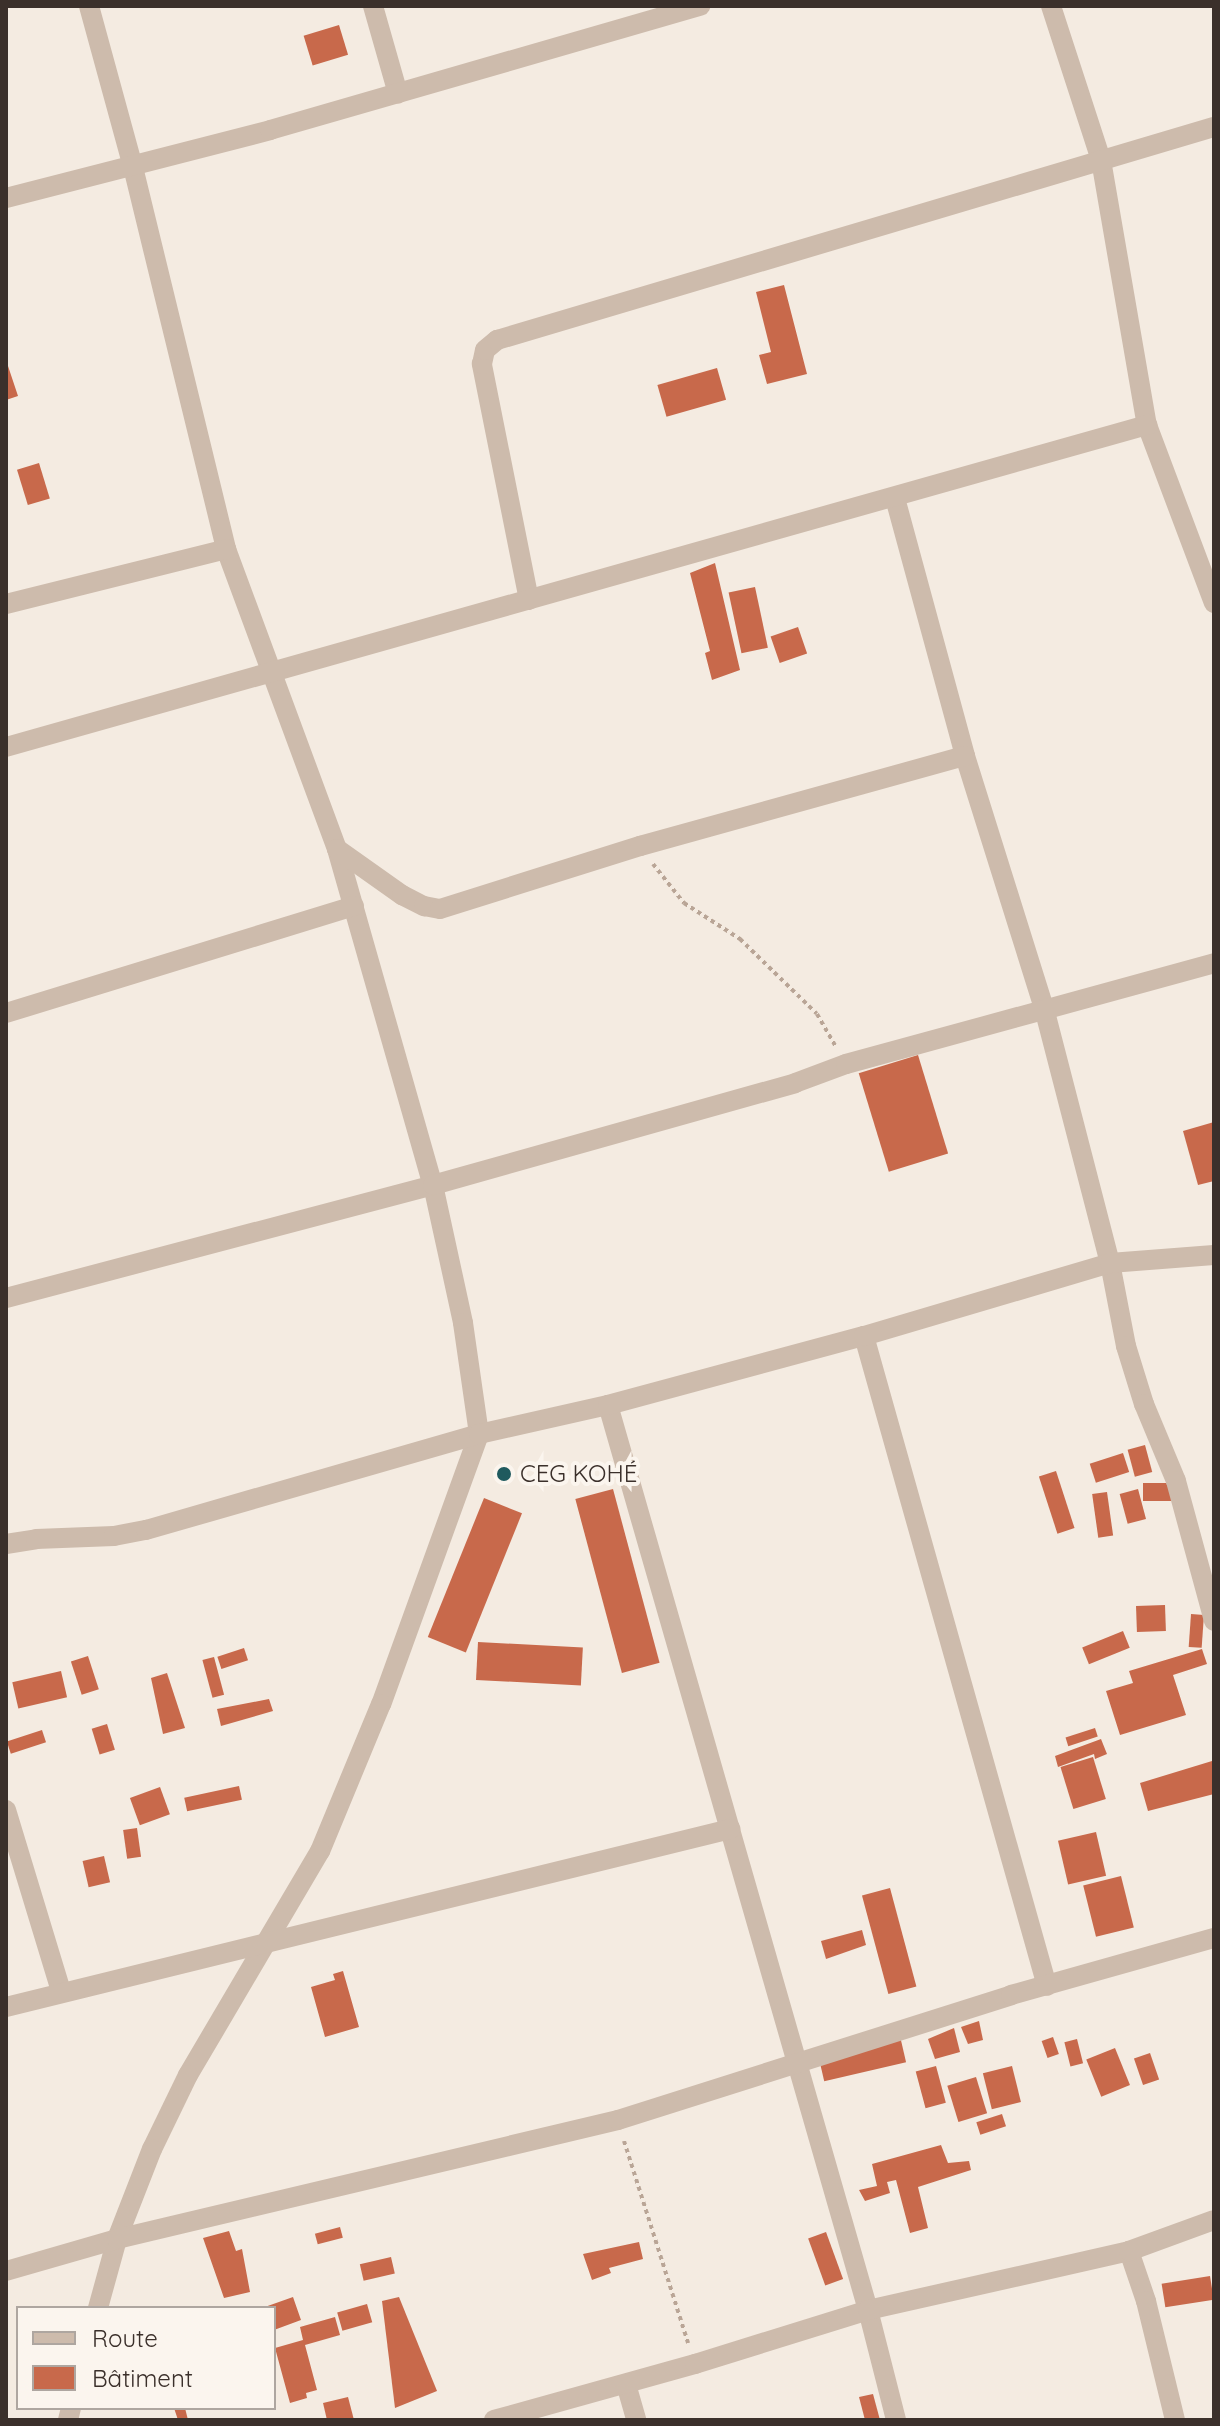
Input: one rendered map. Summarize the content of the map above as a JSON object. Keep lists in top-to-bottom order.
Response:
{
  "places": ["CEG KOHÉ"],
  "legend": ["Route", "Bâtiment"]
}
